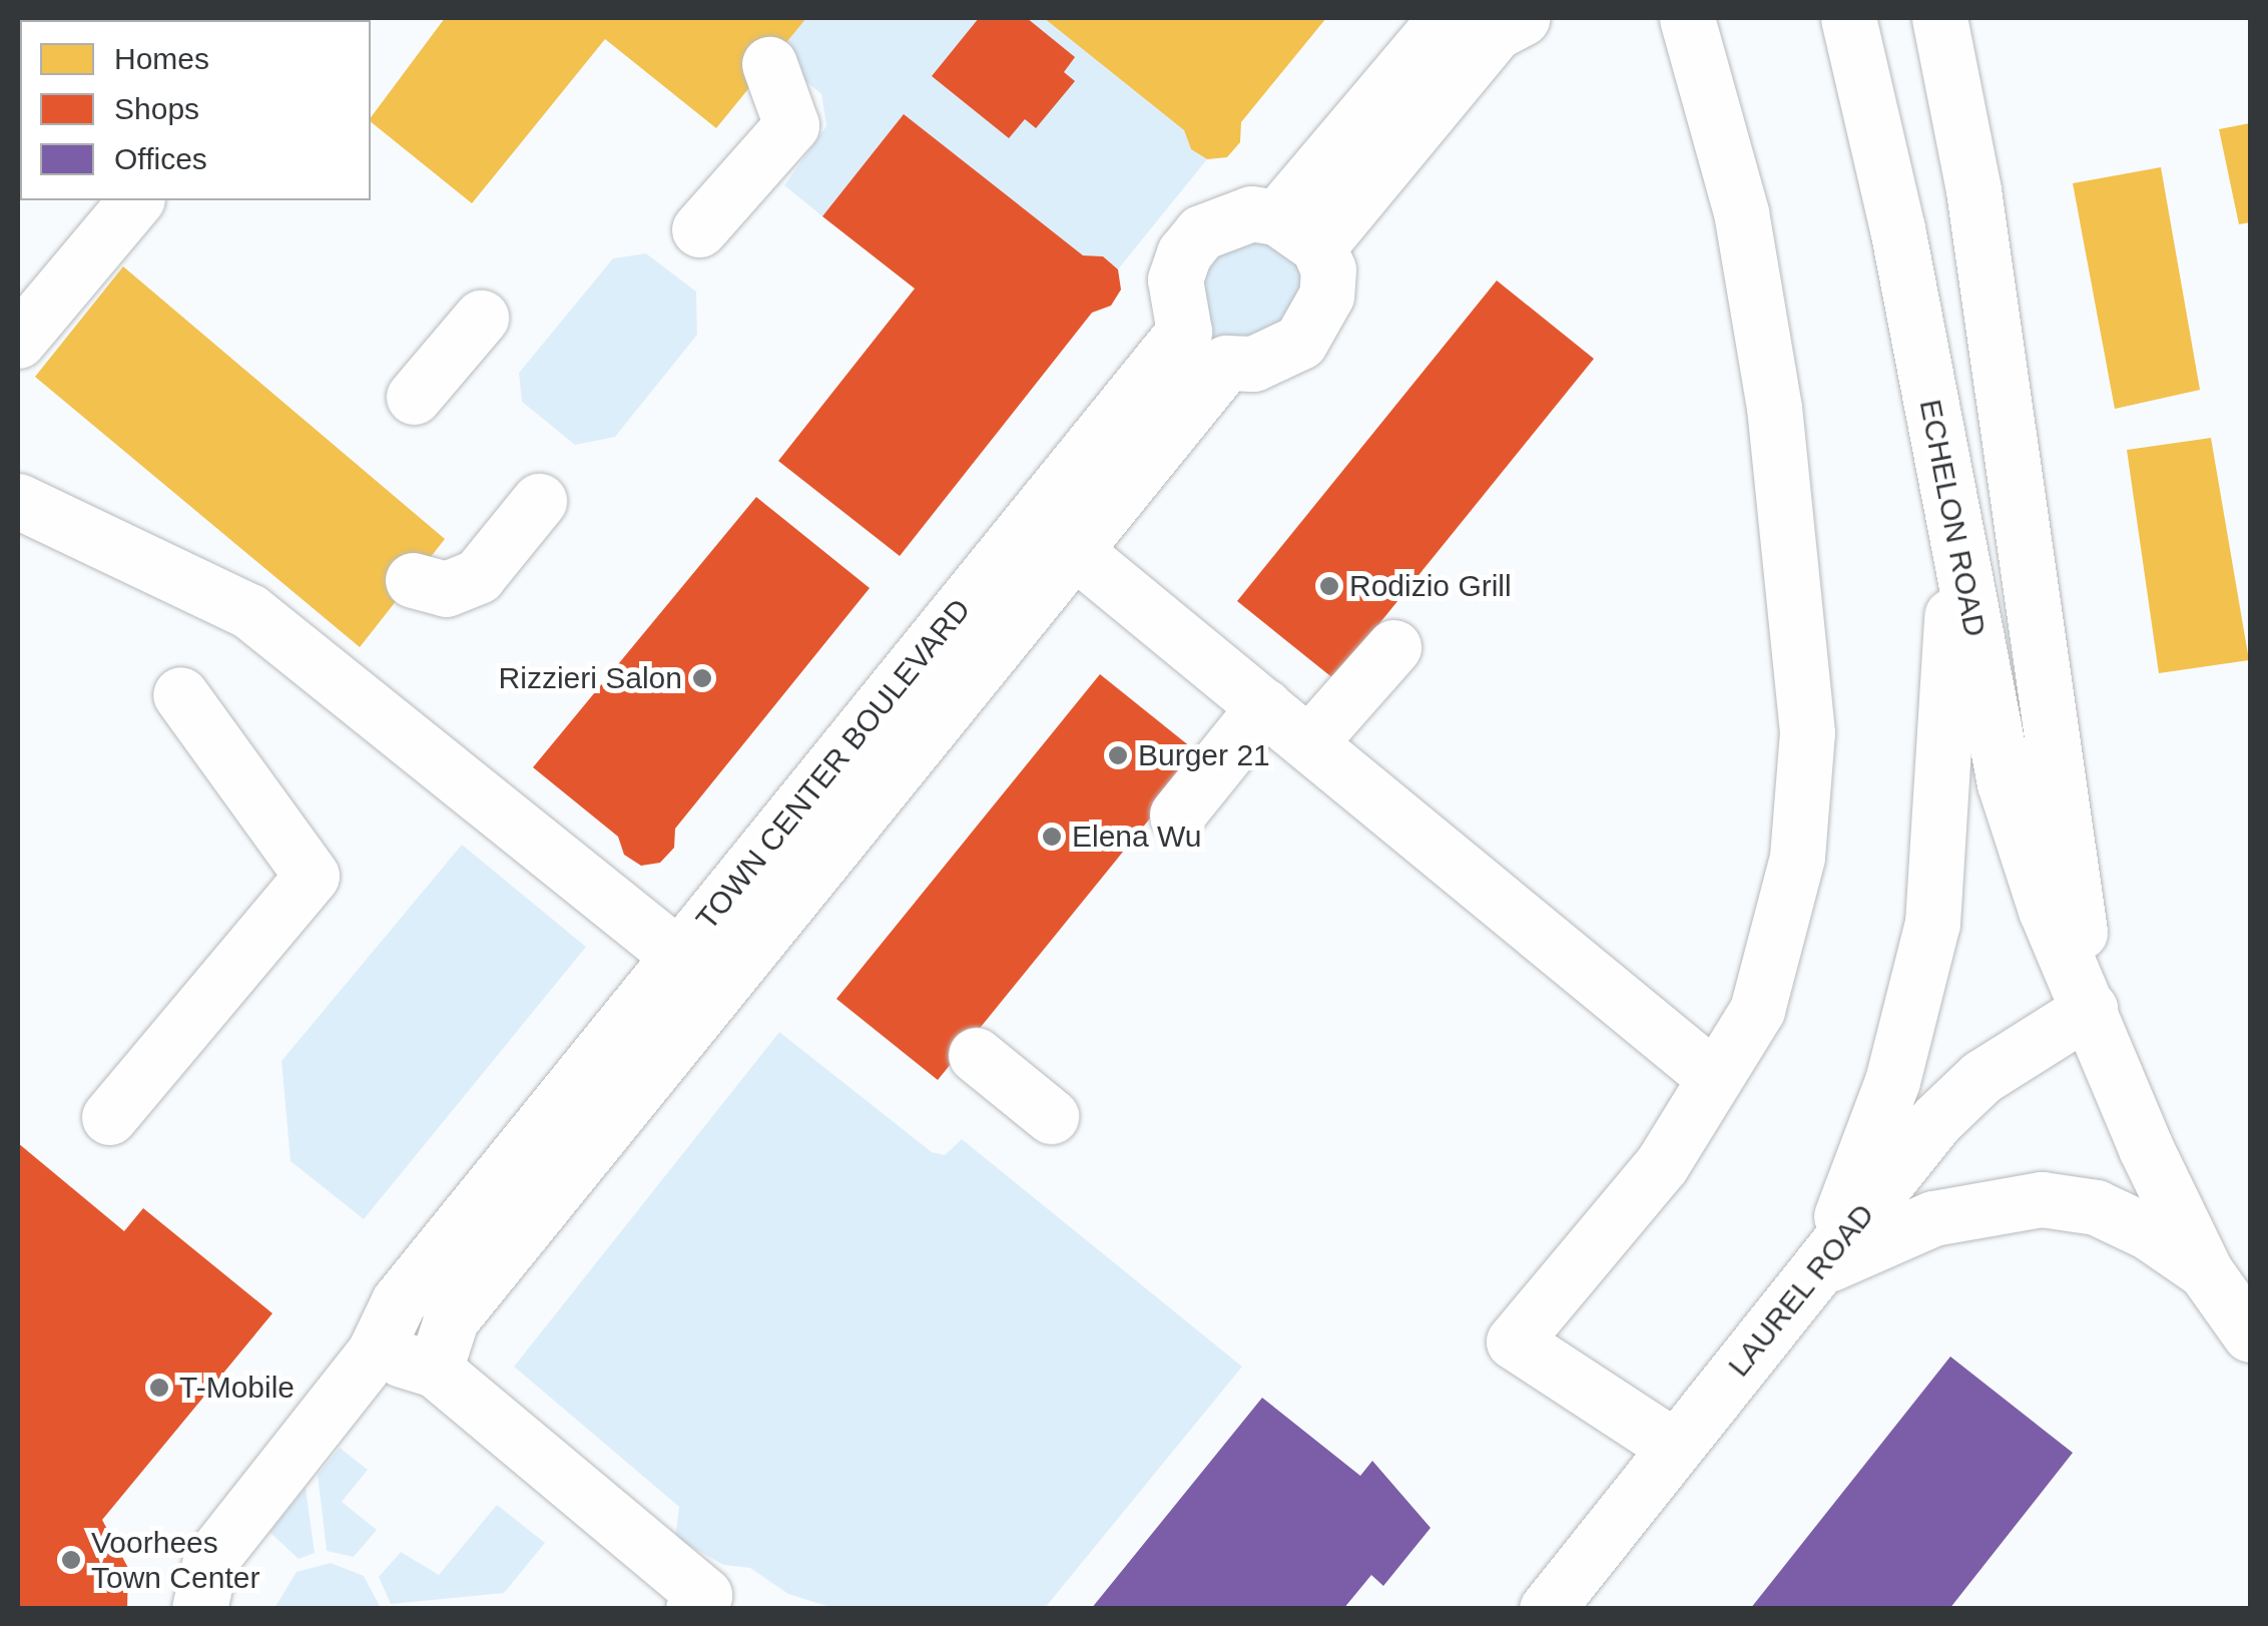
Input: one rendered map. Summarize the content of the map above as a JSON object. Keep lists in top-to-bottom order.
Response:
{
  "streets": {
    "street": ["ECHELON ROAD", "TOWN CENTER BOULEVARD", "LAUREL ROAD"]
  },
  "crossings": [
    ["ECHELON ROAD", "LAUREL ROAD"]
  ],
  "places": [
    "Rodizio Grill",
    "Rizzieri Salon",
    "Burger 21",
    "Elena Wu",
    "T-Mobile",
    "Voorhees Town Center"
  ],
  "legend": ["Homes", "Shops", "Offices"]
}
